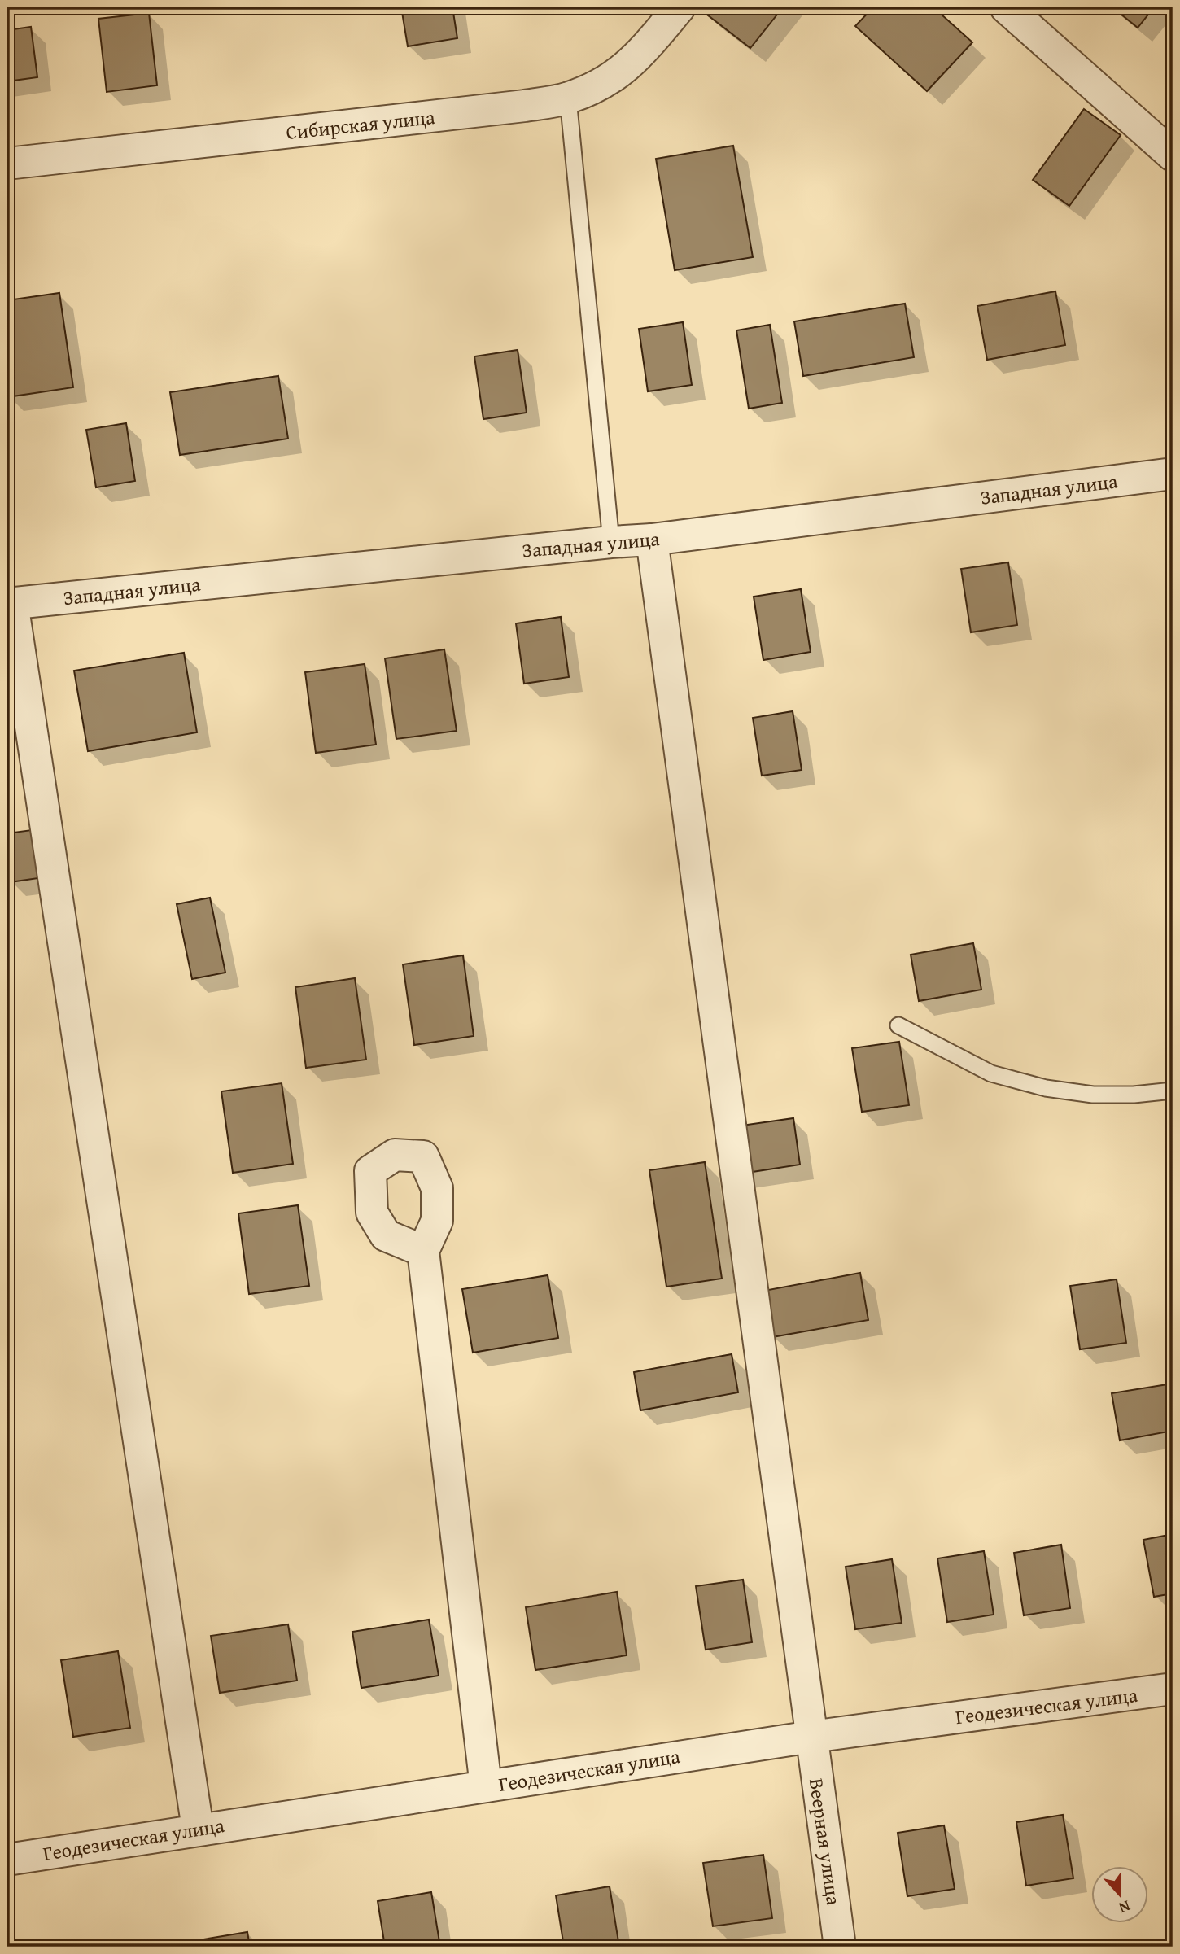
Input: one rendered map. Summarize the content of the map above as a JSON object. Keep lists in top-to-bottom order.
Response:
{
  "streets": {
    "street": [
      "Сибирская улица",
      "Западная улица",
      "Геодезическая улица",
      "Веерная улица"
    ]
  },
  "crossings": [
    ["Западная улица", "Веерная улица"],
    ["Геодезическая улица", "Веерная улица"]
  ],
  "north": "bottom"
}
